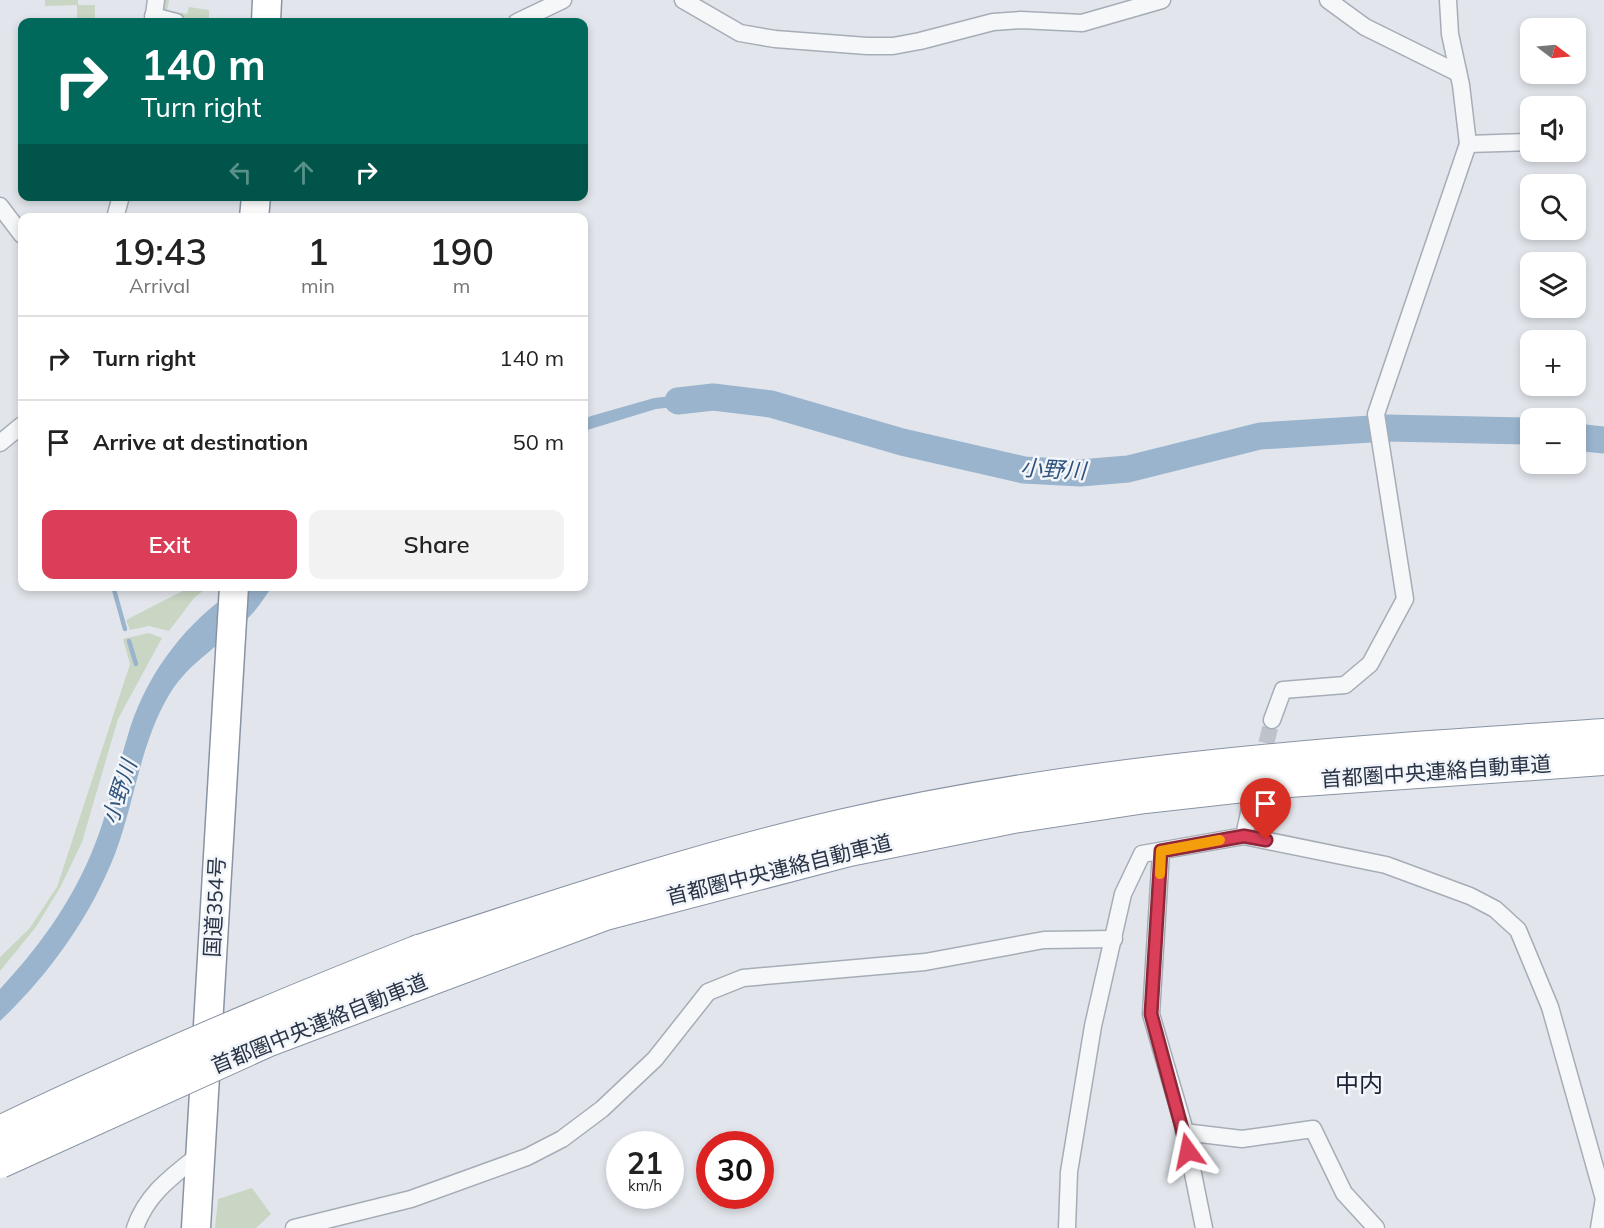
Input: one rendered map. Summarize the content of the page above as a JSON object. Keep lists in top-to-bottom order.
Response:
{
  "streets": {
    "highway": ["首都圏中央連絡自動車道", "国道354号"]
  },
  "districts": ["中内"],
  "water": ["小野川"],
  "north": "right",
  "page": {
    "map_buttons": ["+", "−"],
    "turn": ["140 m", "Turn right"],
    "eta": [
      "19:43",
      "Arrival",
      "1",
      "min",
      "190",
      "m"
    ],
    "list": [
      {
        "name": "Turn right",
        "value": "140 m"
      },
      {
        "name": "Arrive at destination",
        "value": "50 m"
      }
    ],
    "buttons": ["Exit", "Share"],
    "speed": "21 km/h",
    "limit": "30"
  }
}
